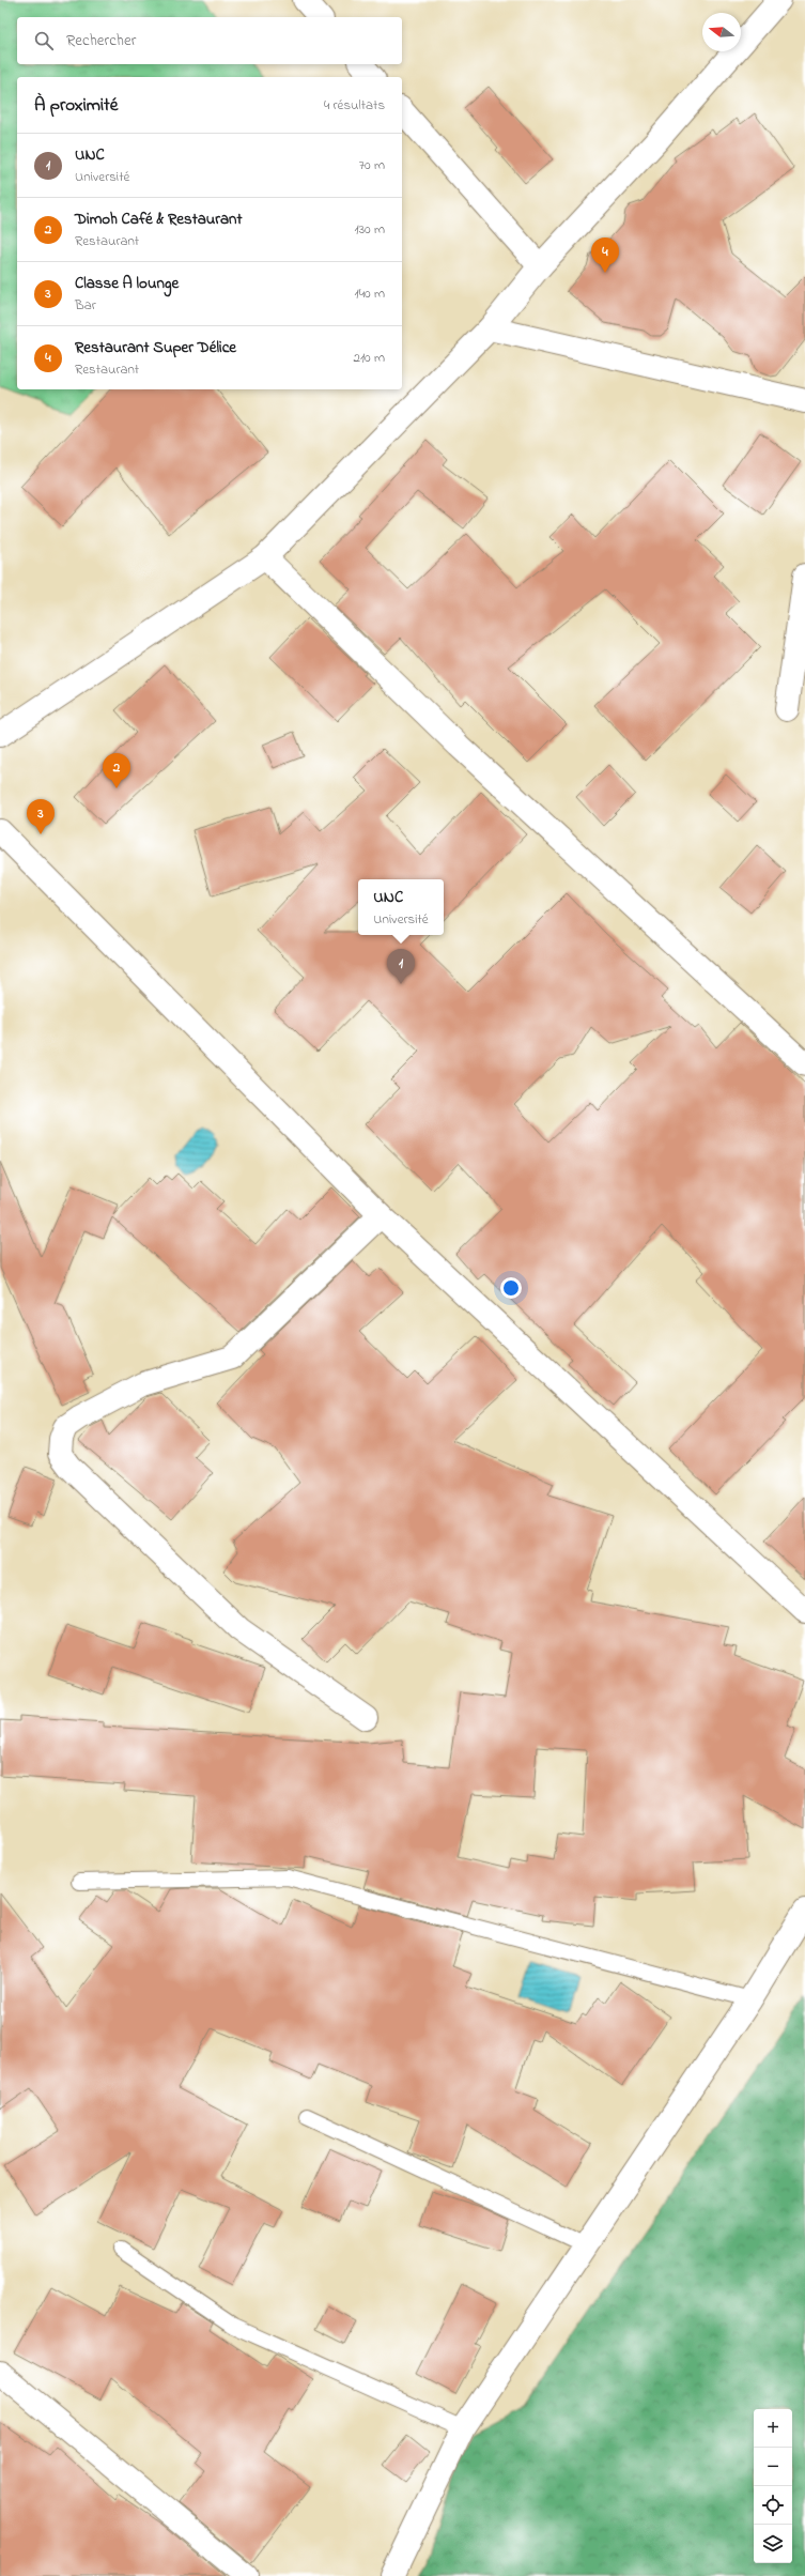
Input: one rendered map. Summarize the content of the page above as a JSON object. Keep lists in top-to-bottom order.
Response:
{
  "north": "left",
  "page": {
    "search": "Rechercher",
    "heading": ["À proximité", "4 résultats"],
    "list": [
      {
        "mark": "1",
        "name": "UNC",
        "note": "Université",
        "value": "70 m"
      },
      {
        "mark": "2",
        "name": "Dimoh Café & Restaurant",
        "note": "Restaurant",
        "value": "130 m"
      },
      {
        "mark": "3",
        "name": "Classe A lounge",
        "note": "Bar",
        "value": "140 m"
      },
      {
        "mark": "4",
        "name": "Restaurant Super Délice",
        "note": "Restaurant",
        "value": "210 m"
      }
    ],
    "pins": [
      "4",
      "2",
      "3",
      "1"
    ],
    "popup": ["UNC", "Université"],
    "map_buttons": ["+", "−"]
  }
}
